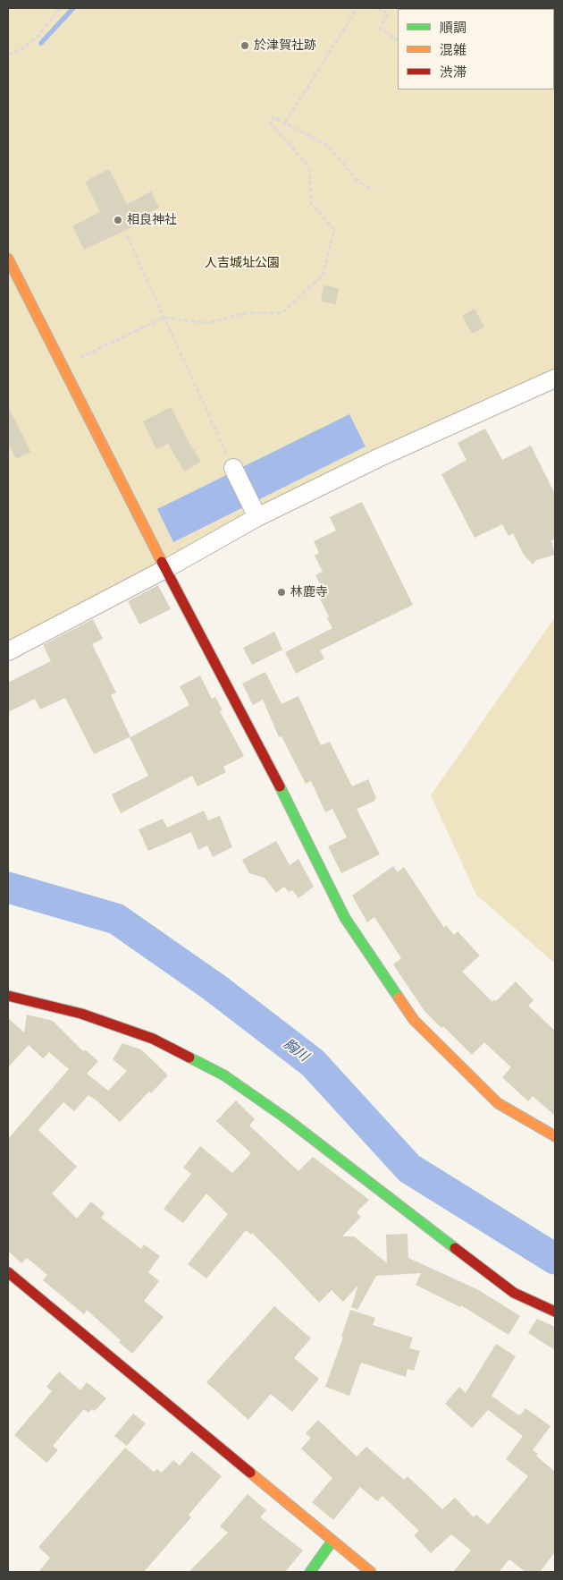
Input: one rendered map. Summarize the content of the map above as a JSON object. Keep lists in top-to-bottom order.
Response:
{
  "water": ["胸川"],
  "parks": ["人吉城址公園"],
  "places": ["於津賀社跡", "相良神社", "林鹿寺"],
  "legend": ["順調", "混雑", "渋滞"]
}
